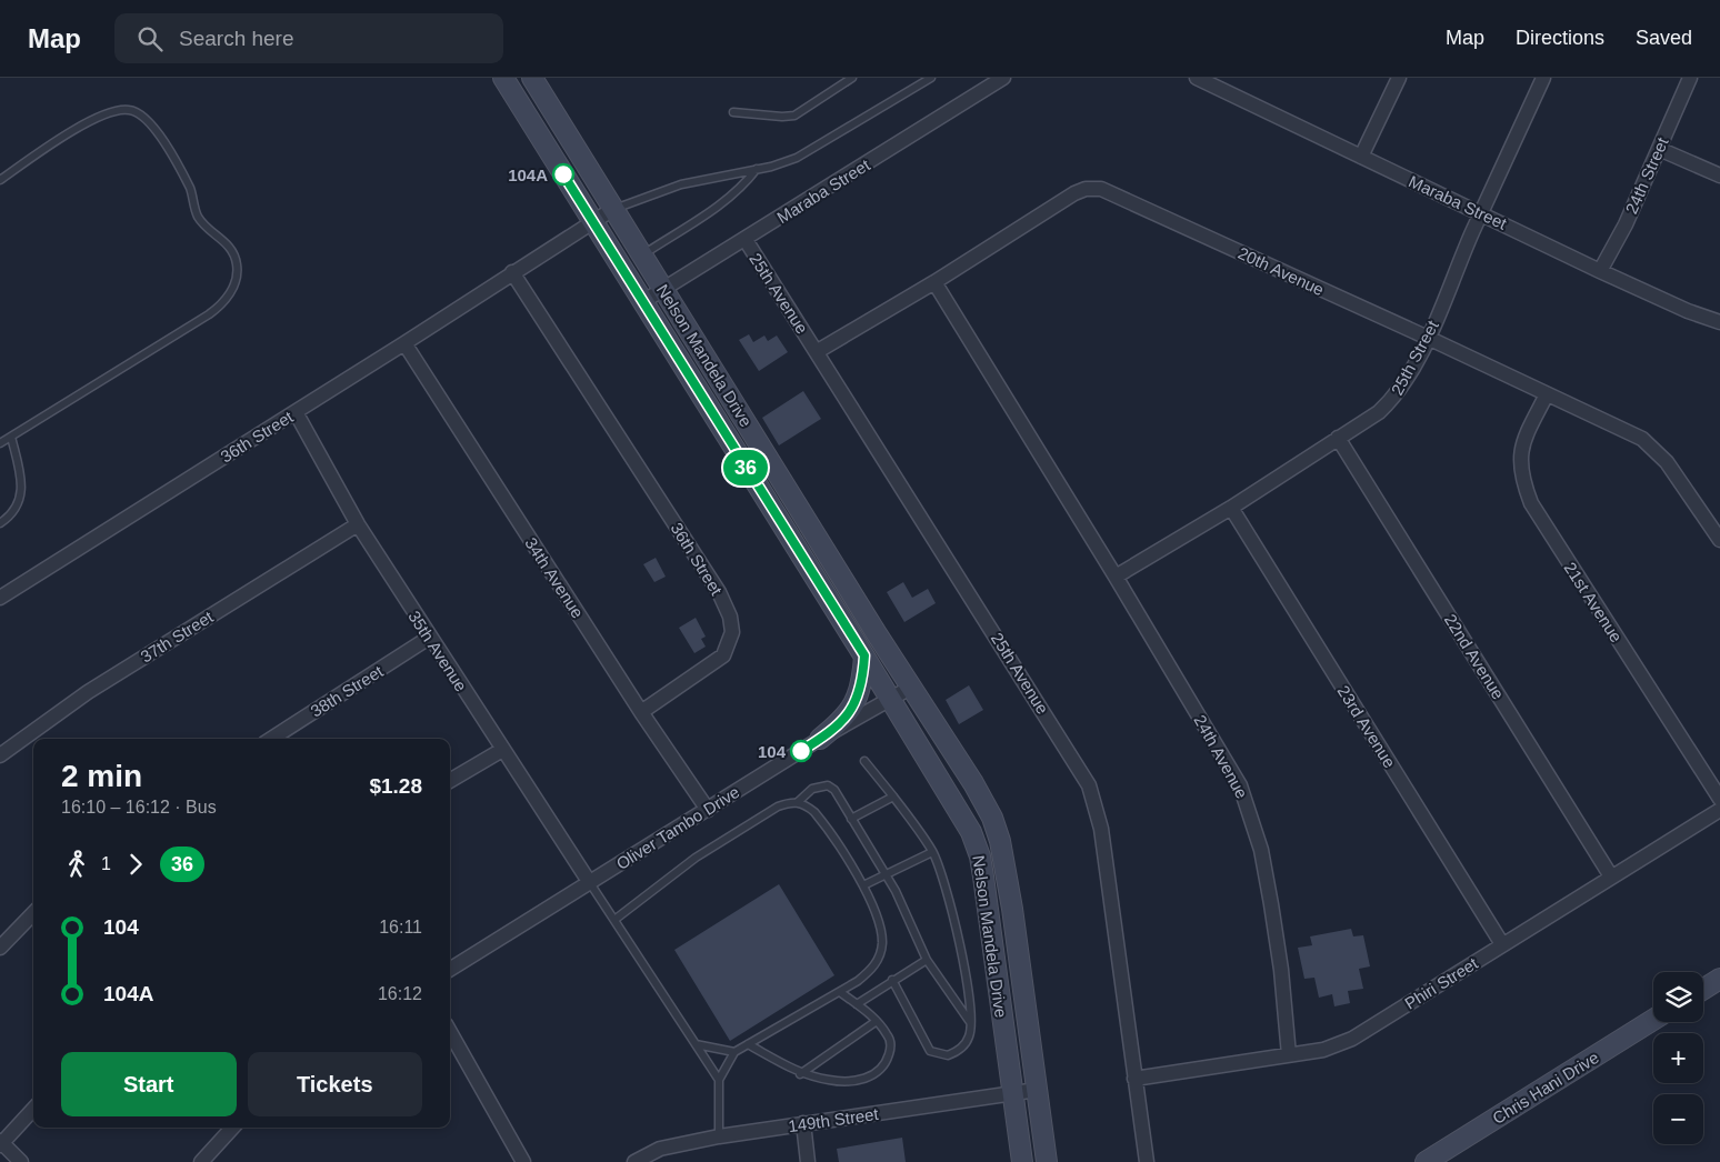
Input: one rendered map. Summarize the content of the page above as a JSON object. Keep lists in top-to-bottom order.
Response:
{
  "streets": {
    "main road": ["Nelson Mandela Drive", "Chris Hani Drive"],
    "street": [
      "24th Street",
      "Maraba Street",
      "20th Avenue",
      "25th Avenue",
      "25th Street",
      "36th Street",
      "34th Avenue",
      "21st Avenue",
      "37th Street",
      "35th Avenue",
      "22nd Avenue",
      "38th Street",
      "23rd Avenue",
      "24th Avenue",
      "Oliver Tambo Drive",
      "Phiri Street",
      "149th Street"
    ]
  },
  "crossings": [
    ["24th Street", "Maraba Street"],
    ["Maraba Street", "25th Avenue"],
    ["Maraba Street", "Nelson Mandela Drive"],
    ["Maraba Street", "25th Street"],
    ["20th Avenue", "25th Avenue"],
    ["20th Avenue", "25th Street"],
    ["20th Avenue", "21st Avenue"],
    ["20th Avenue", "24th Avenue"],
    ["25th Avenue", "Phiri Street"],
    ["Nelson Mandela Drive", "36th Street"],
    ["Nelson Mandela Drive", "Oliver Tambo Drive"],
    ["Nelson Mandela Drive", "149th Street"],
    ["25th Street", "22nd Avenue"],
    ["25th Street", "23rd Avenue"],
    ["25th Street", "24th Avenue"],
    ["36th Street", "34th Avenue"],
    ["36th Street", "35th Avenue"],
    ["34th Avenue", "Oliver Tambo Drive"],
    ["37th Street", "35th Avenue"],
    ["35th Avenue", "38th Street"],
    ["35th Avenue", "Oliver Tambo Drive"],
    ["22nd Avenue", "Phiri Street"],
    ["23rd Avenue", "Phiri Street"],
    ["24th Avenue", "Phiri Street"]
  ],
  "places": ["104A", "104"],
  "lines": ["bus line 36"],
  "page": {
    "header": "Map",
    "search": "Search here",
    "nav": ["Map", "Directions", "Saved"],
    "on_map": "36",
    "heading": ["2 min", "16:10 – 16:12 · Bus", "$1.28"],
    "legs": ["1", "36"],
    "list": [
      {
        "name": "104",
        "value": "16:11"
      },
      {
        "name": "104A",
        "value": "16:12"
      }
    ],
    "map_buttons": ["+", "−"],
    "buttons": ["Start", "Tickets"]
  }
}
